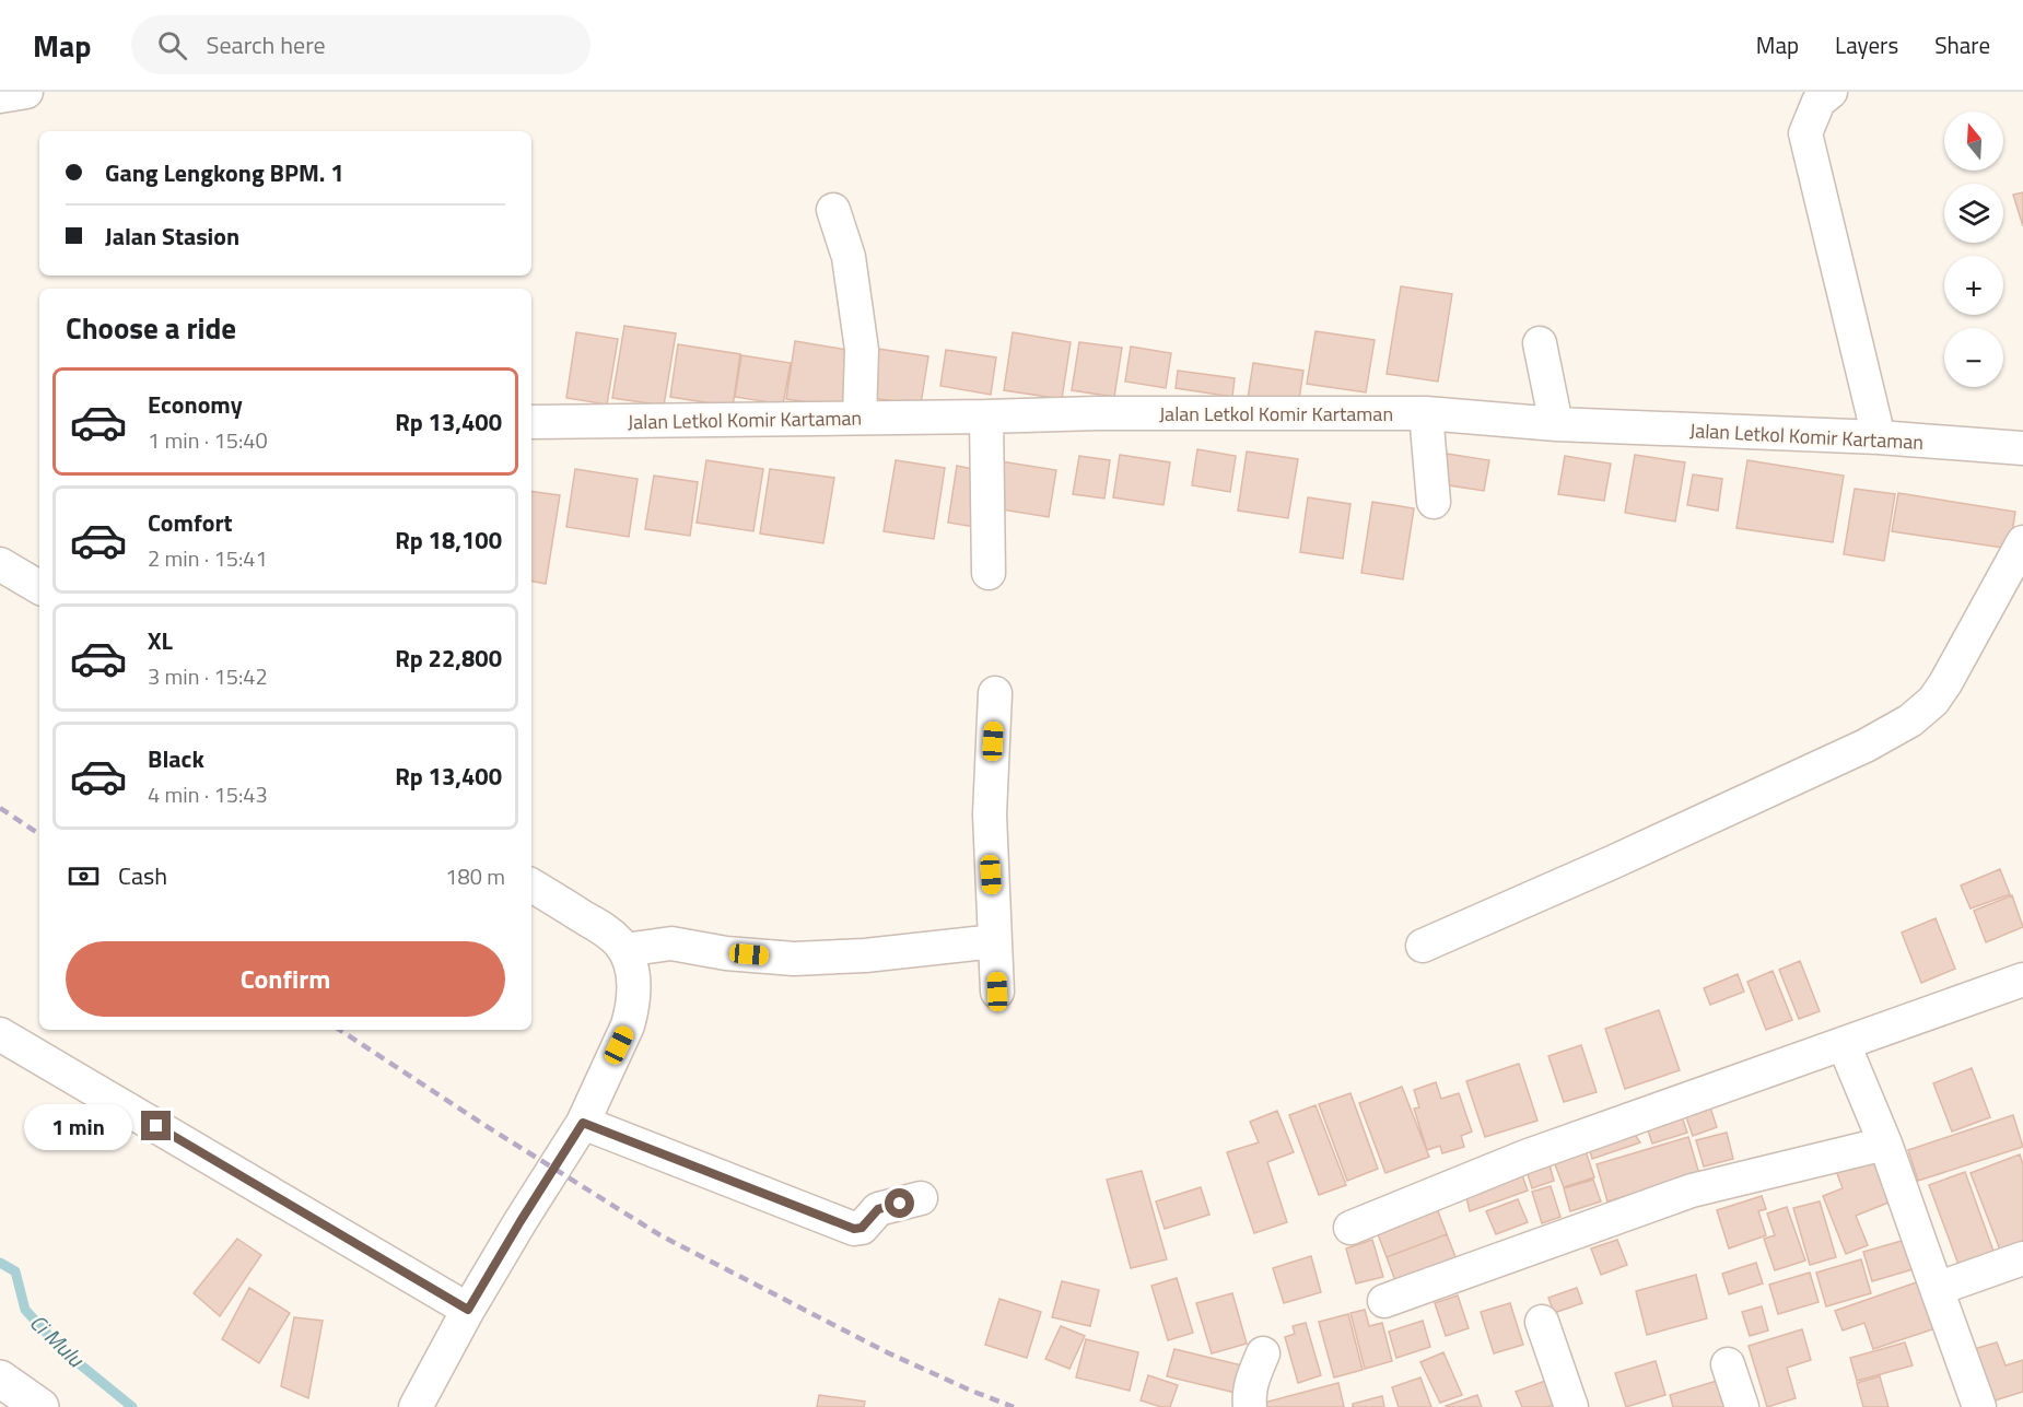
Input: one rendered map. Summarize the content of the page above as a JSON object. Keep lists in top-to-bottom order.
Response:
{
  "streets": {
    "street": ["Jalan Letkol Komir Kartaman"]
  },
  "water": ["Ci Mulu"],
  "north": "top",
  "page": {
    "header": "Map",
    "search": "Search here",
    "nav": ["Map", "Layers", "Share"],
    "map_buttons": ["+", "−"],
    "banner": ["Gang Lengkong BPM. 1", "Jalan Stasion"],
    "heading": "Choose a ride",
    "list": [
      {
        "name": "Economy",
        "note": "1 min · 15:40",
        "value": "Rp 13,400"
      },
      {
        "name": "Comfort",
        "note": "2 min · 15:41",
        "value": "Rp 18,100"
      },
      {
        "name": "XL",
        "note": "3 min · 15:42",
        "value": "Rp 22,800"
      },
      {
        "name": "Black",
        "note": "4 min · 15:43",
        "value": "Rp 13,400"
      }
    ],
    "pay": ["Cash", "180 m"],
    "buttons": "Confirm",
    "bubble": "1 min"
  }
}
